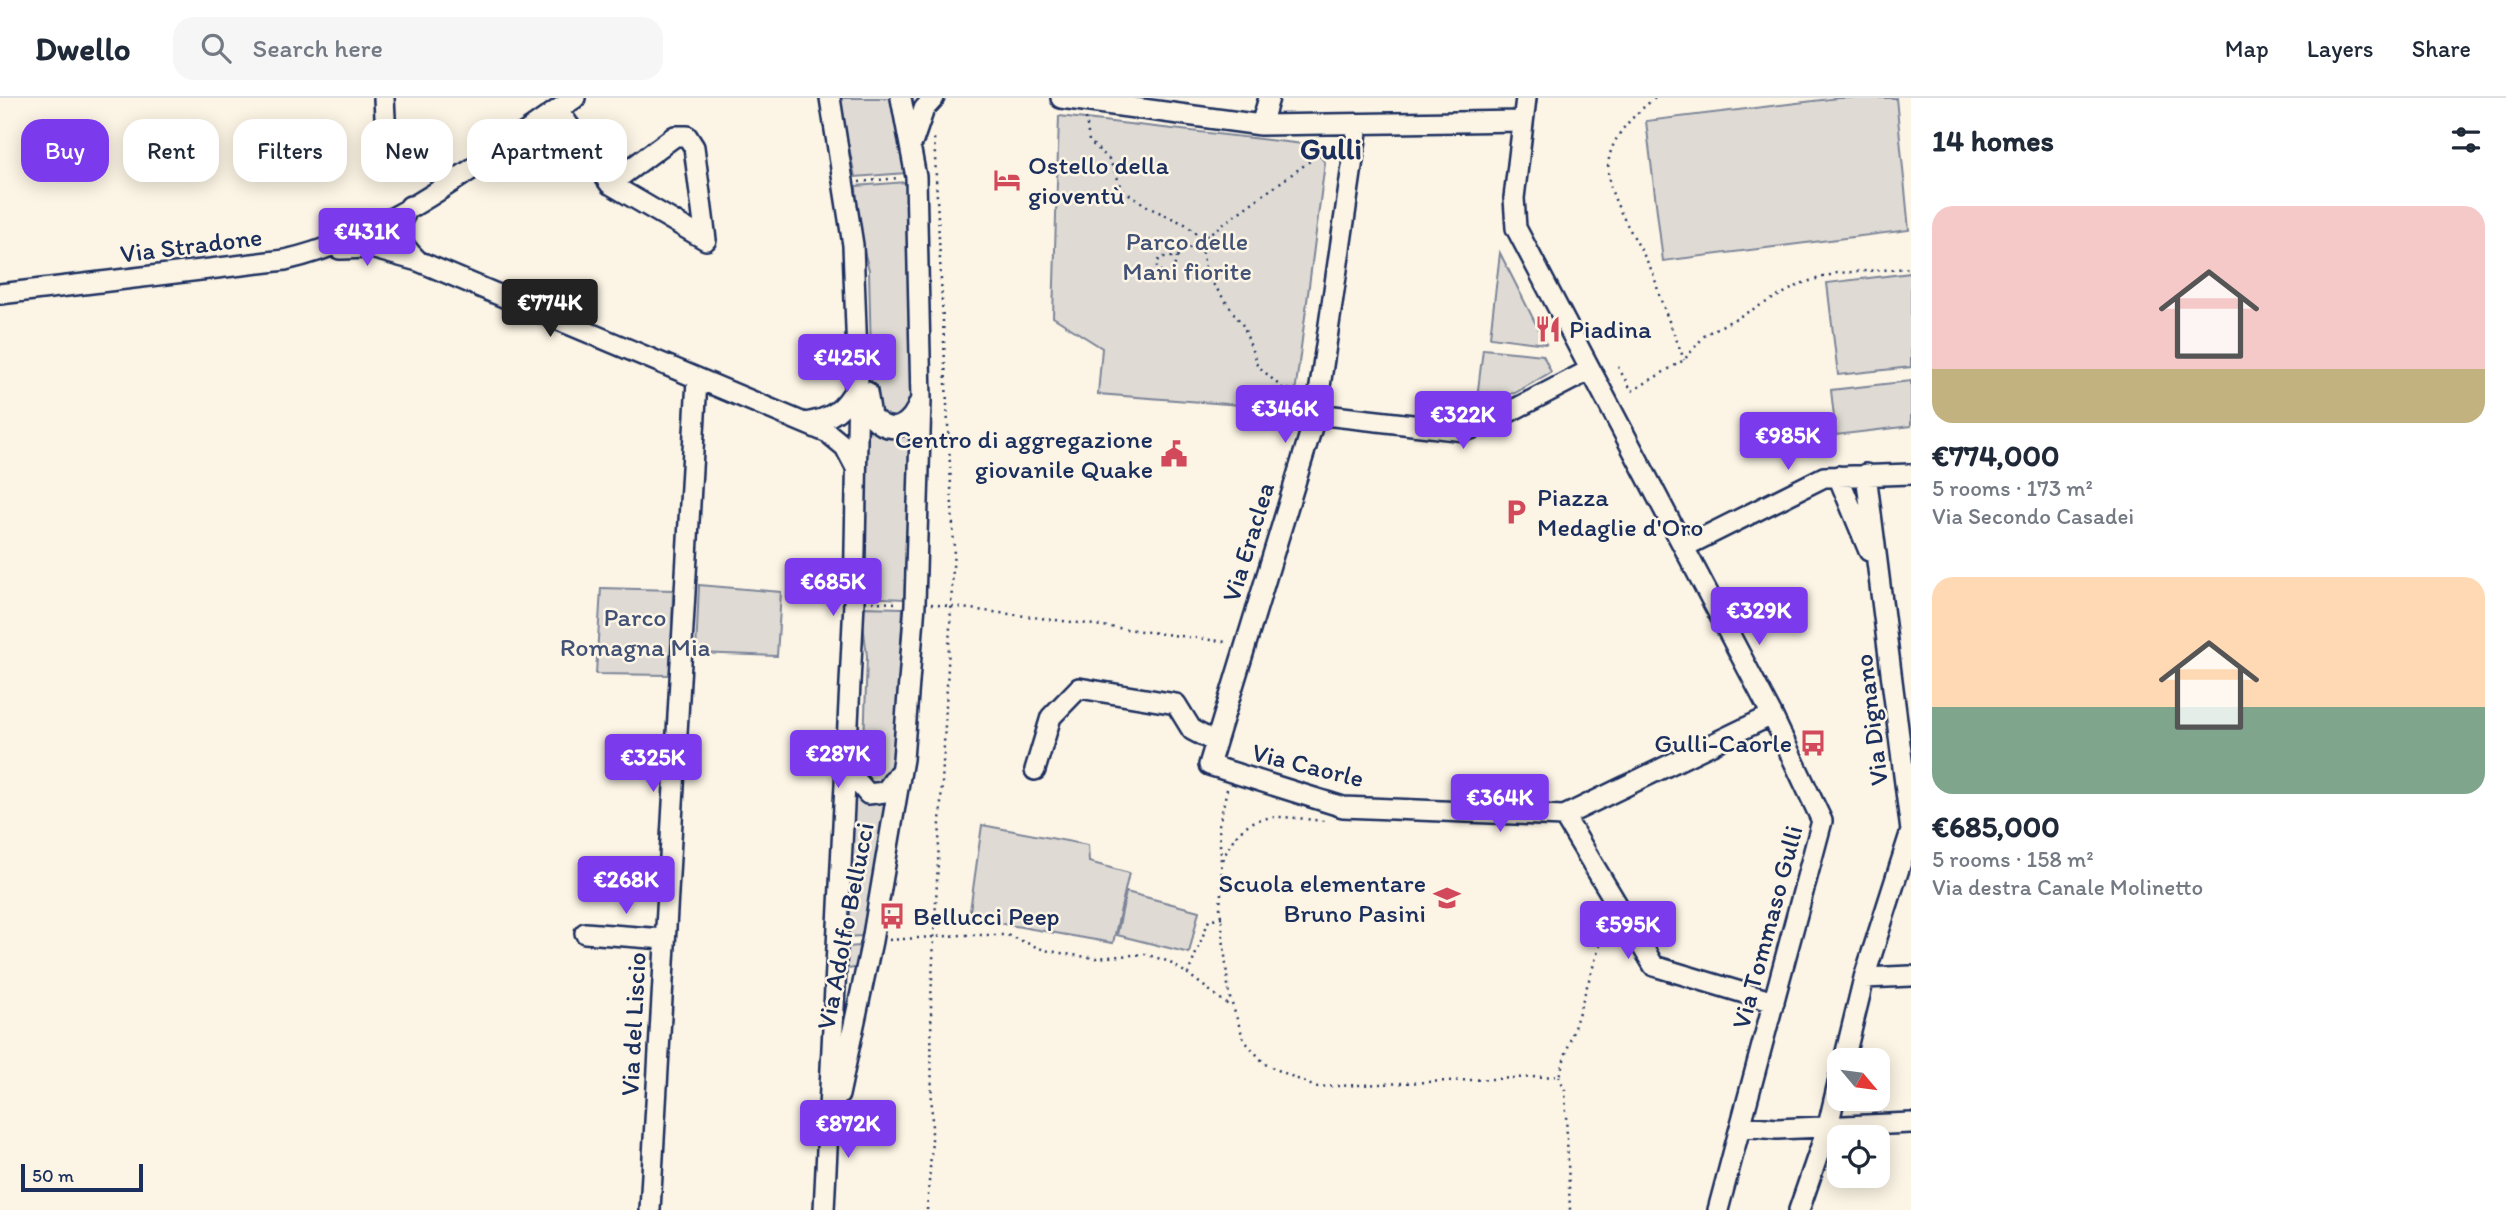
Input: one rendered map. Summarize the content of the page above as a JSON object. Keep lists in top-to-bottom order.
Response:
{
  "streets": {
    "street": [
      "Via Stradone",
      "Via Eraclea",
      "Via Dignano",
      "Via Caorle",
      "Via Adolfo Bellucci",
      "Via Tommaso Gulli",
      "Via del Liscio"
    ]
  },
  "crossings": [
    ["Via Eraclea", "Via Caorle"],
    ["Via Caorle", "Via Tommaso Gulli"]
  ],
  "districts": ["Gulli"],
  "parks": ["Parco delle Mani fiorite", "Parco Romagna Mia"],
  "places": {
    "hotel": ["Ostello della gioventù"],
    "restaurant": ["Piadina"],
    "public building": ["Centro di aggregazione giovanile Quake"],
    "parking": ["Piazza Medaglie d'Oro"],
    "bus stop": ["Gulli-Caorle", "Bellucci Peep"],
    "school or university": ["Scuola elementare Bruno Pasini"]
  },
  "scale_bar": "50 m",
  "north": "bottom right",
  "page": {
    "header": "Dwello",
    "search": "Search here",
    "nav": ["Map", "Layers", "Share"],
    "heading": "14 homes",
    "chip": [
      "Buy",
      "Rent",
      "Filters",
      "New",
      "Apartment"
    ],
    "list": [
      {
        "name": "€774,000",
        "note": "5 rooms · 173 m² · Via Secondo Casadei"
      },
      {
        "name": "€685,000",
        "note": "5 rooms · 158 m² · Via destra Canale Molinetto"
      }
    ],
    "price": [
      "€431K",
      "€774K",
      "€425K",
      "€346K",
      "€322K",
      "€985K",
      "€685K",
      "€329K",
      "€287K",
      "€325K",
      "€364K",
      "€268K",
      "€595K",
      "€872K"
    ],
    "scale": "50 m"
  }
}
